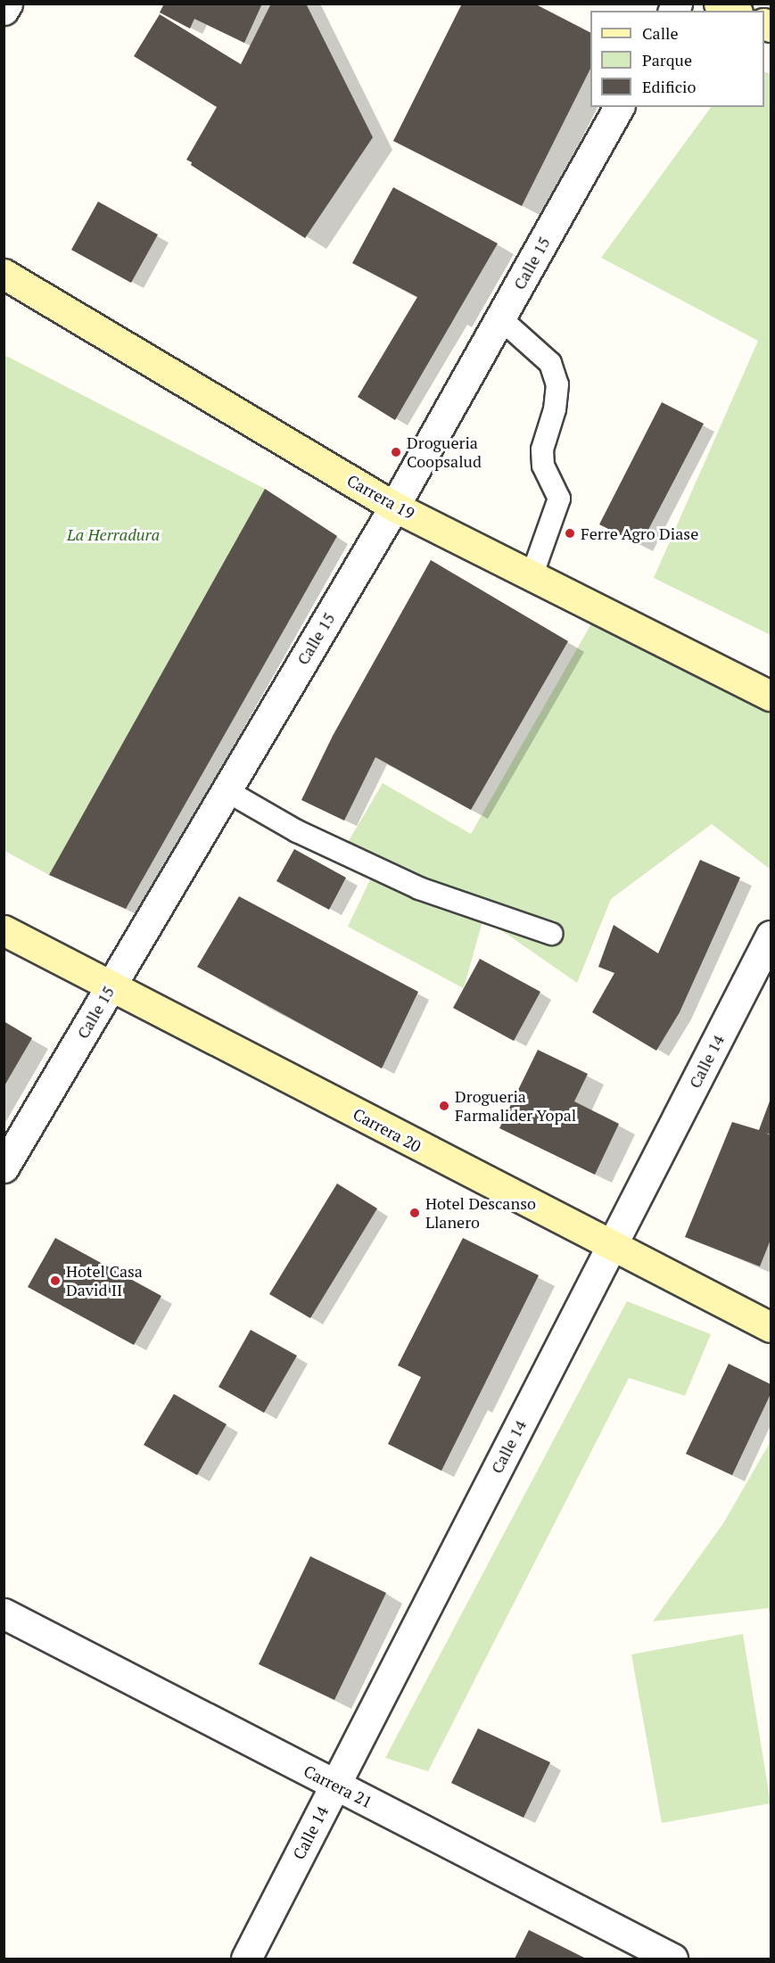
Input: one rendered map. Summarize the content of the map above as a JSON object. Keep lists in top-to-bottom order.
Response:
{
  "streets": {
    "main road": ["Carrera 19", "Carrera 20"],
    "street": ["Calle 15", "Calle 14", "Carrera 21"]
  },
  "crossings": [
    ["Calle 15", "Carrera 19"],
    ["Calle 15", "Carrera 20"],
    ["Calle 14", "Carrera 20"],
    ["Calle 14", "Carrera 21"]
  ],
  "parks": ["La Herradura"],
  "places": [
    "Drogueria Coopsalud",
    "Ferre Agro Diase",
    "Drogueria Farmalider Yopal",
    "Hotel Descanso Llanero",
    "Hotel Casa David II"
  ],
  "legend": ["Calle", "Parque", "Edificio"]
}
